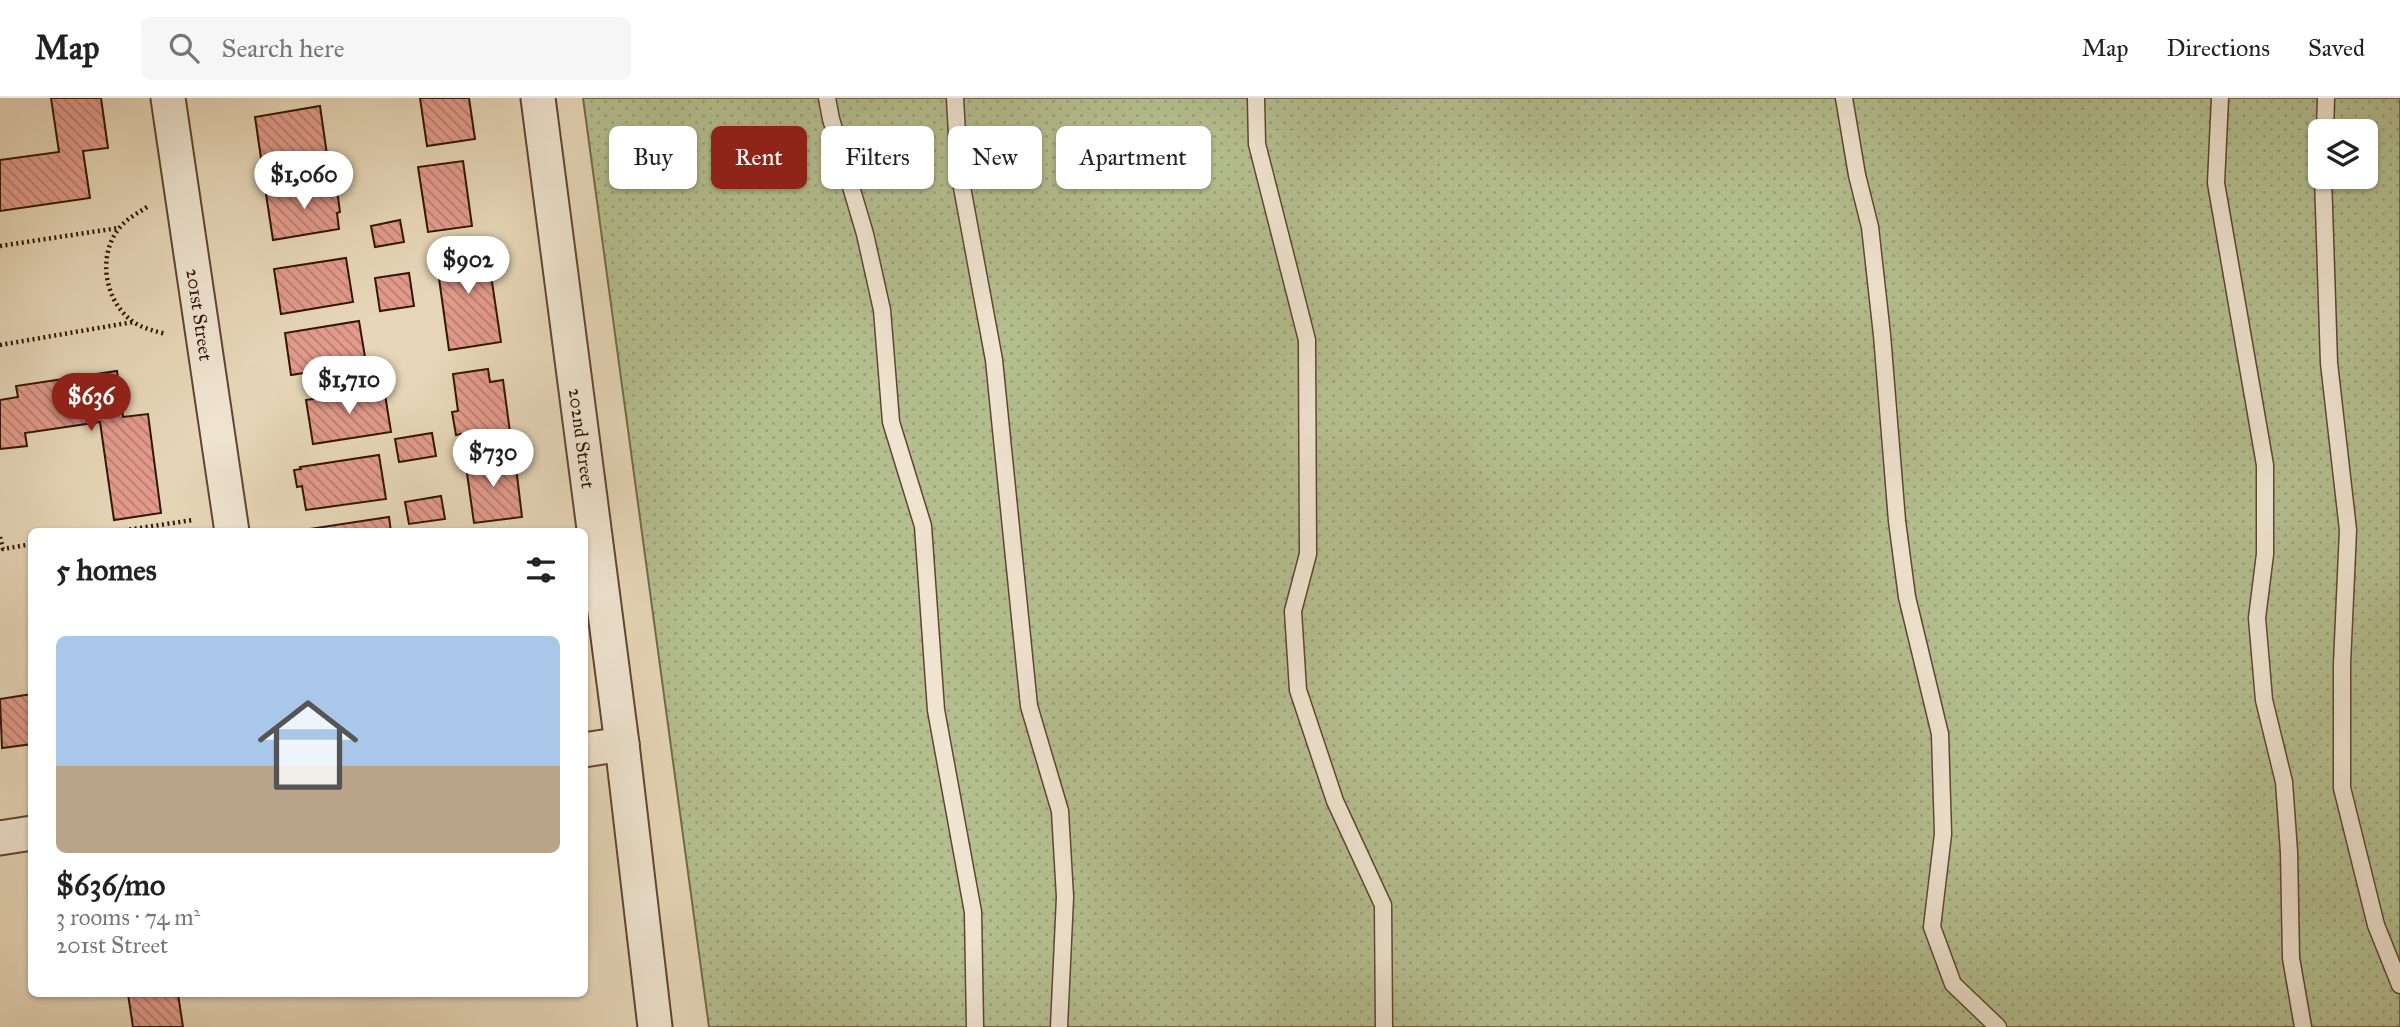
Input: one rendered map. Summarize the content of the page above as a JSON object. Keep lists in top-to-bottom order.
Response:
{
  "streets": {
    "street": ["201st Street", "202nd Street"]
  },
  "page": {
    "header": "Map",
    "search": "Search here",
    "nav": ["Map", "Directions", "Saved"],
    "chip": [
      "Buy",
      "Rent",
      "Filters",
      "New",
      "Apartment"
    ],
    "price": [
      "$1,060",
      "$902",
      "$1,710",
      "$636",
      "$730"
    ],
    "heading": "5 homes",
    "list": [
      {
        "name": "$636/mo",
        "note": "3 rooms · 74 m² · 201st Street"
      }
    ]
  }
}
